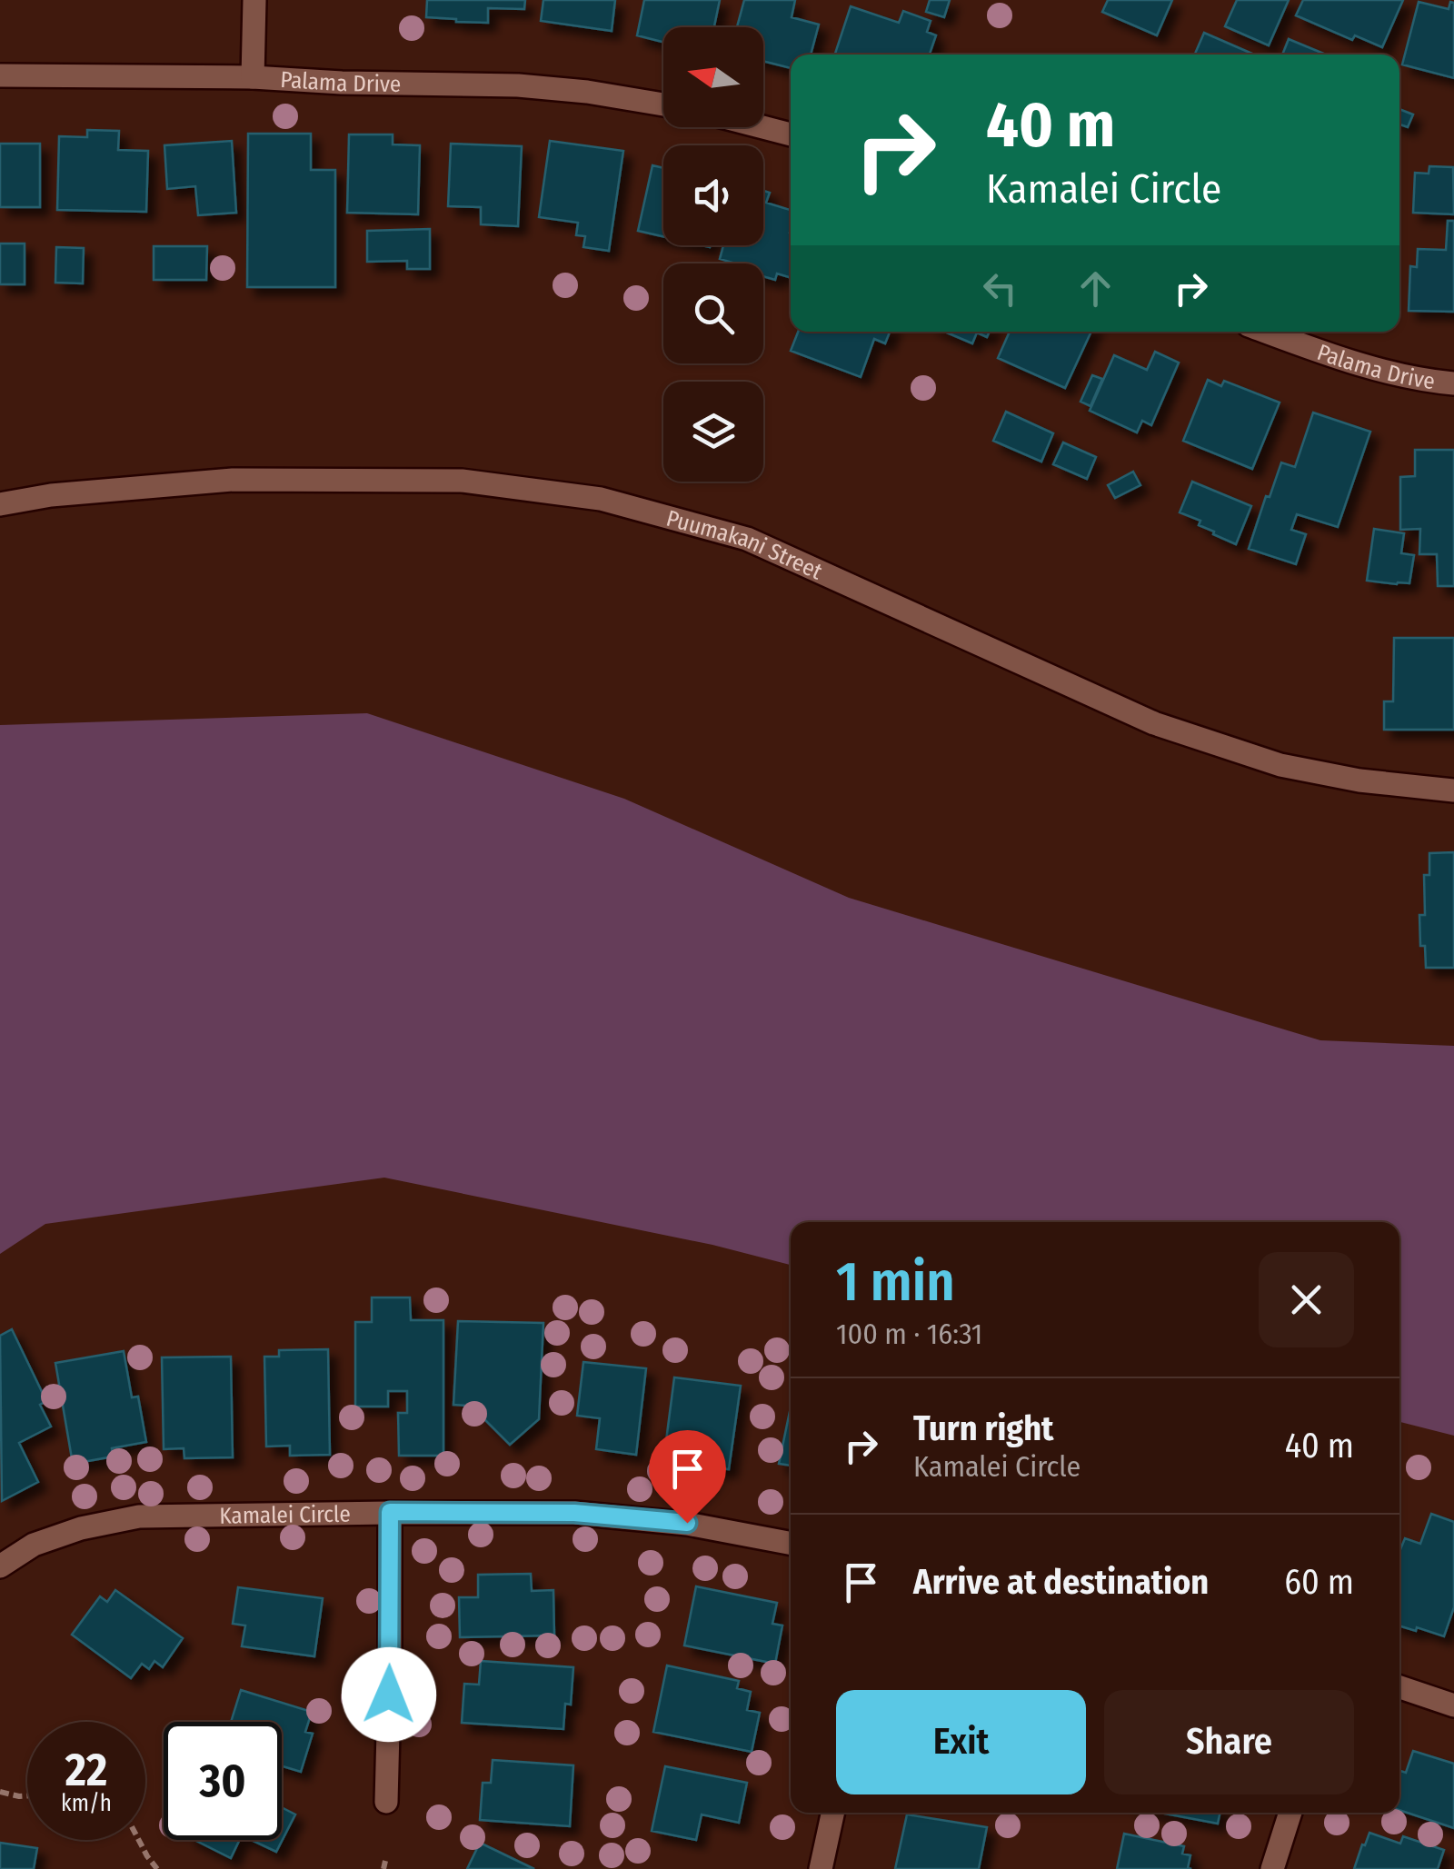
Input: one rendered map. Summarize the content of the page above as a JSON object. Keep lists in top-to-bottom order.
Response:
{
  "streets": {
    "street": ["Palama Drive", "Puumakani Street", "Kamalei Circle"]
  },
  "north": "left",
  "page": {
    "turn": ["40 m", "Kamalei Circle"],
    "heading": ["1 min", "100 m · 16:31"],
    "list": [
      {
        "name": "Turn right",
        "note": "Kamalei Circle",
        "value": "40 m"
      },
      {
        "name": "Arrive at destination",
        "value": "60 m"
      }
    ],
    "buttons": ["Exit", "Share"],
    "speed": "22 km/h",
    "limit": "30"
  }
}
